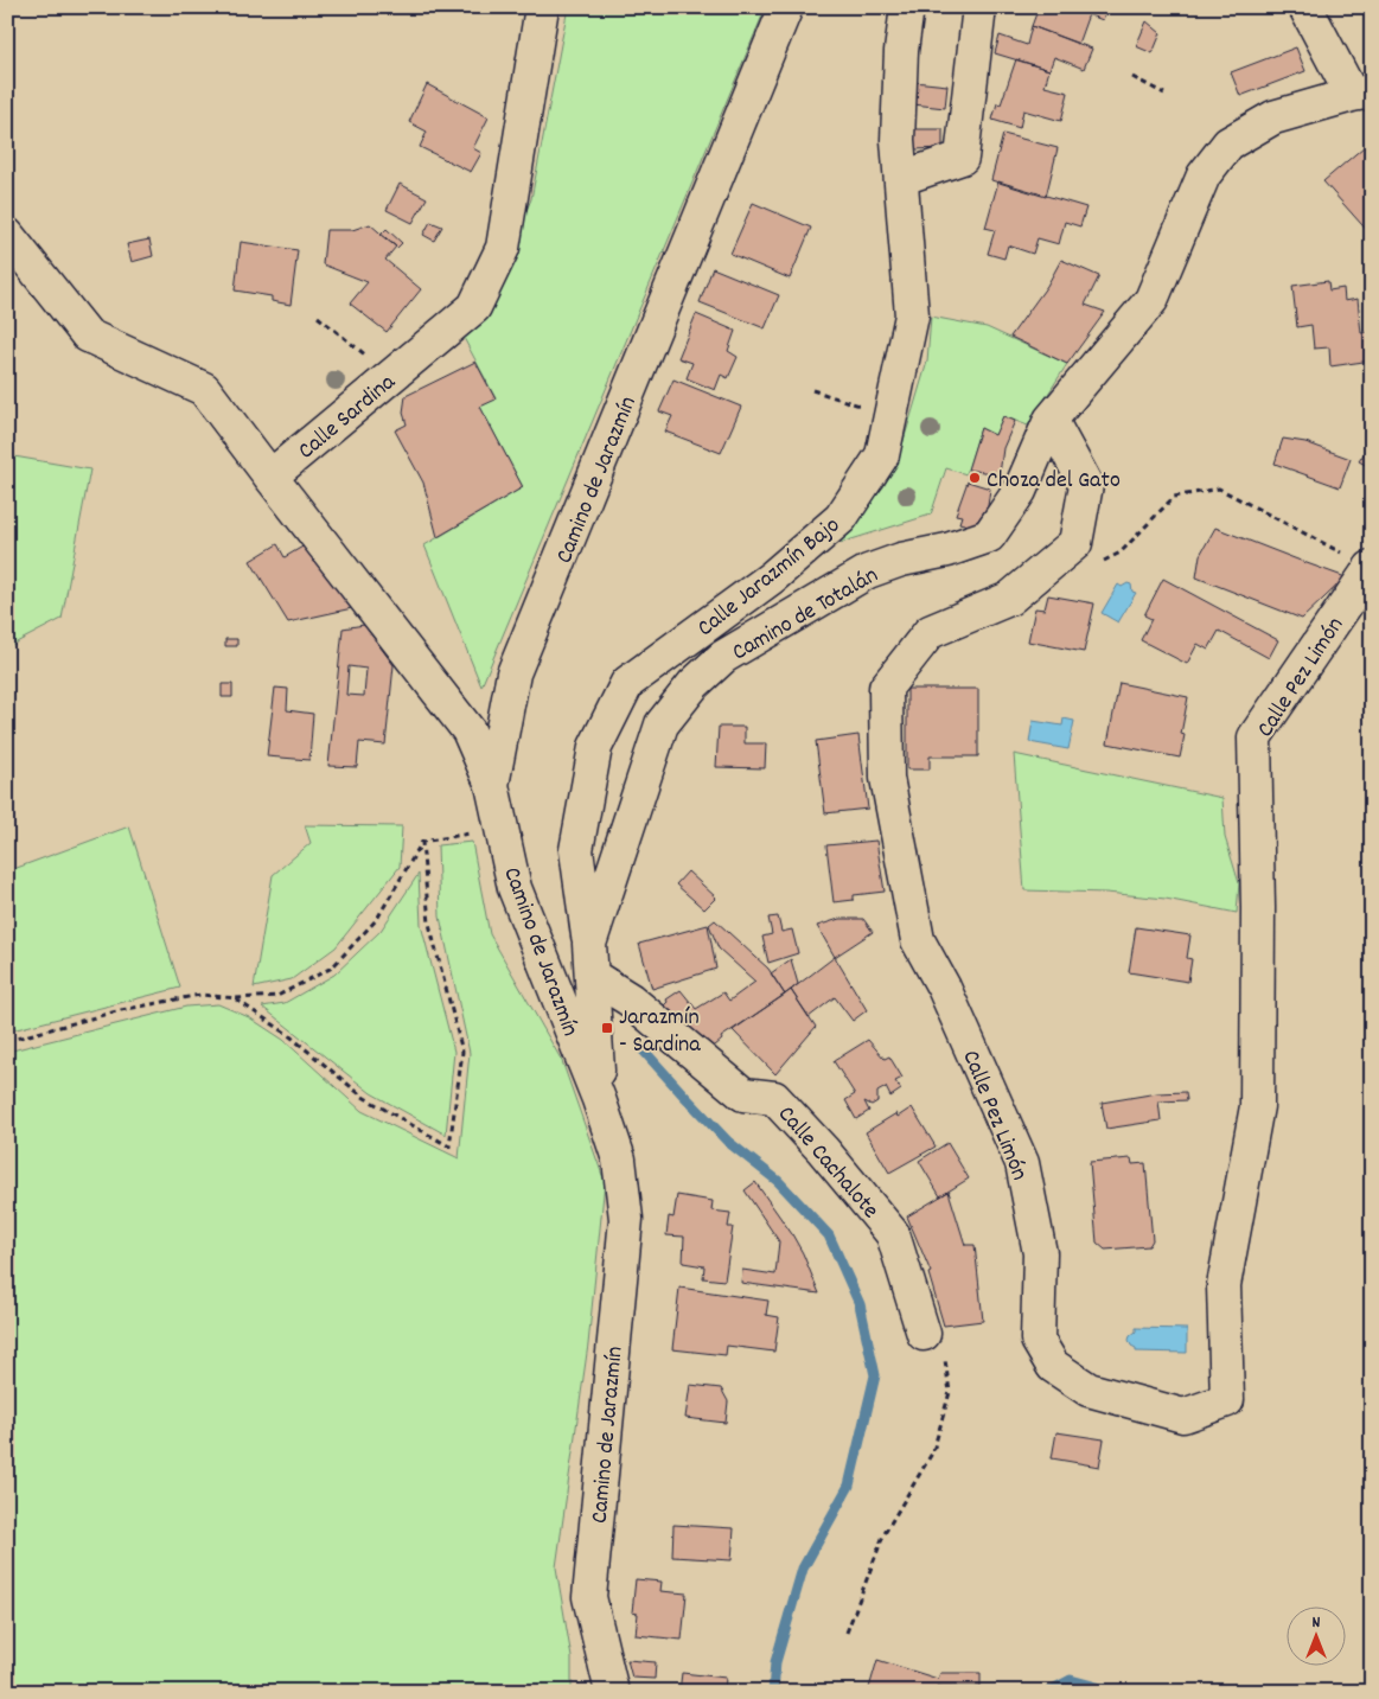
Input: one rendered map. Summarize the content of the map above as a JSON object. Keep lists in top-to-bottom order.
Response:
{
  "streets": {
    "street": [
      "Calle Sardina",
      "Camino de Jarazmín",
      "Calle Jarazmín Bajo",
      "Camino de Totalán",
      "Calle Pez Limón",
      "Calle Cachalote"
    ]
  },
  "crossings": [
    ["Camino de Jarazmín", "Camino de Totalán"],
    ["Calle Jarazmín Bajo", "Camino de Totalán"],
    ["Camino de Totalán", "Calle Pez Limón"],
    ["Camino de Totalán", "Calle Cachalote"]
  ],
  "places": {
    "other": ["Choza del Gato"],
    "transit": ["Jarazmín - Sardina"]
  },
  "north": "top"
}
